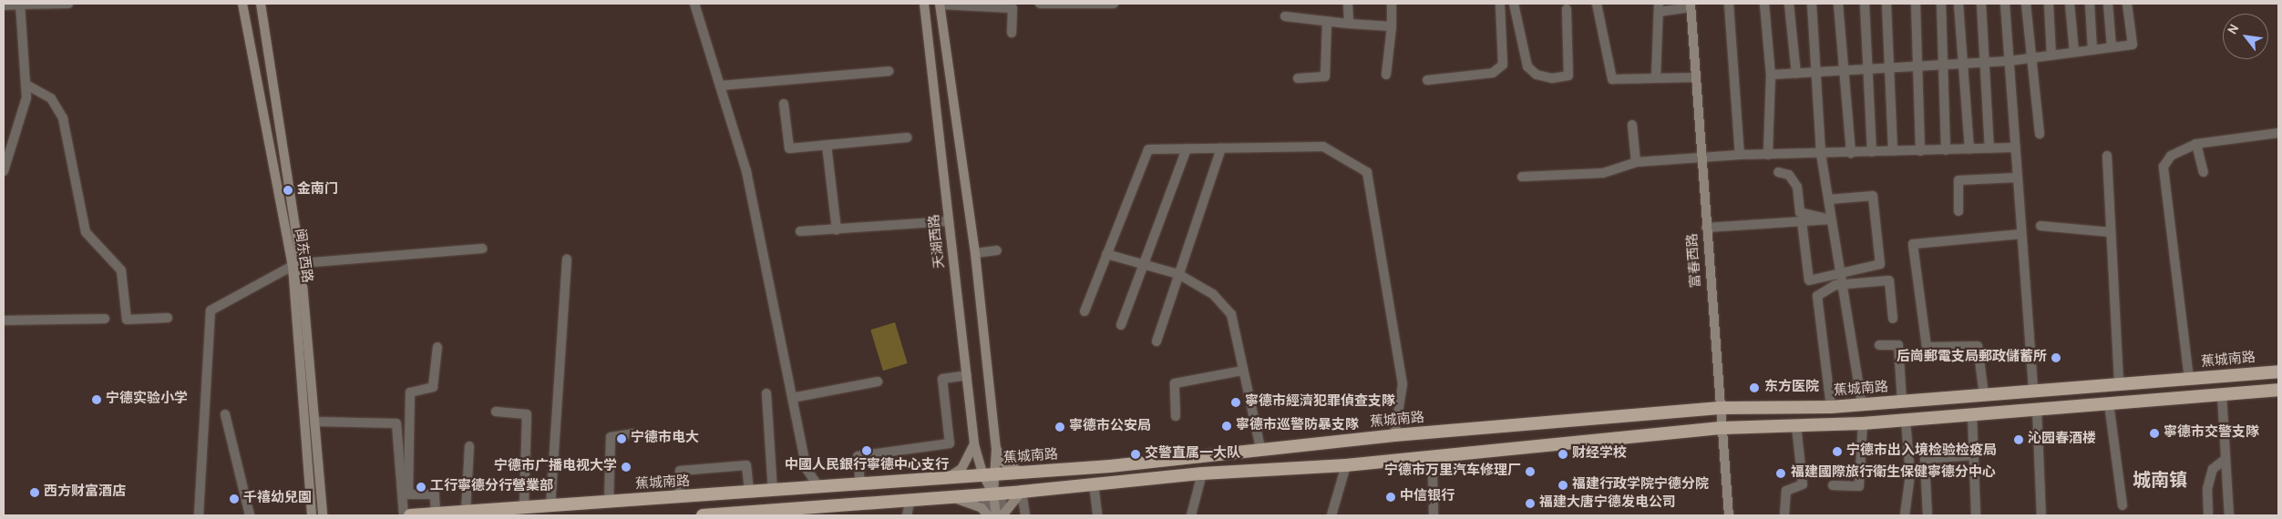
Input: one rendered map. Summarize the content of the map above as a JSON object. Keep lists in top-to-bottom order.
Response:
{
  "streets": {
    "highway": ["蕉城南路"],
    "main road": ["天湖西路", "闽东西路", "富春西路"]
  },
  "crossings": [
    ["天湖西路", "蕉城南路"],
    ["富春西路", "蕉城南路"]
  ],
  "districts": ["城南镇"],
  "places": [
    "金南门",
    "后崗郵電支局郵政儲蓄所",
    "东方医院",
    "宁德实验小学",
    "寧德市經濟犯罪偵查支隊",
    "寧德市巡警防暴支隊",
    "寧德市公安局",
    "寧德市交警支隊",
    "宁德市电大",
    "沁园春酒楼",
    "中國人民銀行寧德中心支行",
    "宁德市出入境检验检疫局",
    "交警直属一大队",
    "财经学校",
    "宁德市广播电视大学",
    "宁德市万里汽车修理厂",
    "福建國際旅行衛生保健寧德分中心",
    "福建行政学院宁德分院",
    "工行寧德分行營業部",
    "西方财富酒店",
    "中信银行",
    "千禧幼兒園",
    "福建大唐宁德发电公司"
  ],
  "north": "top left"
}
